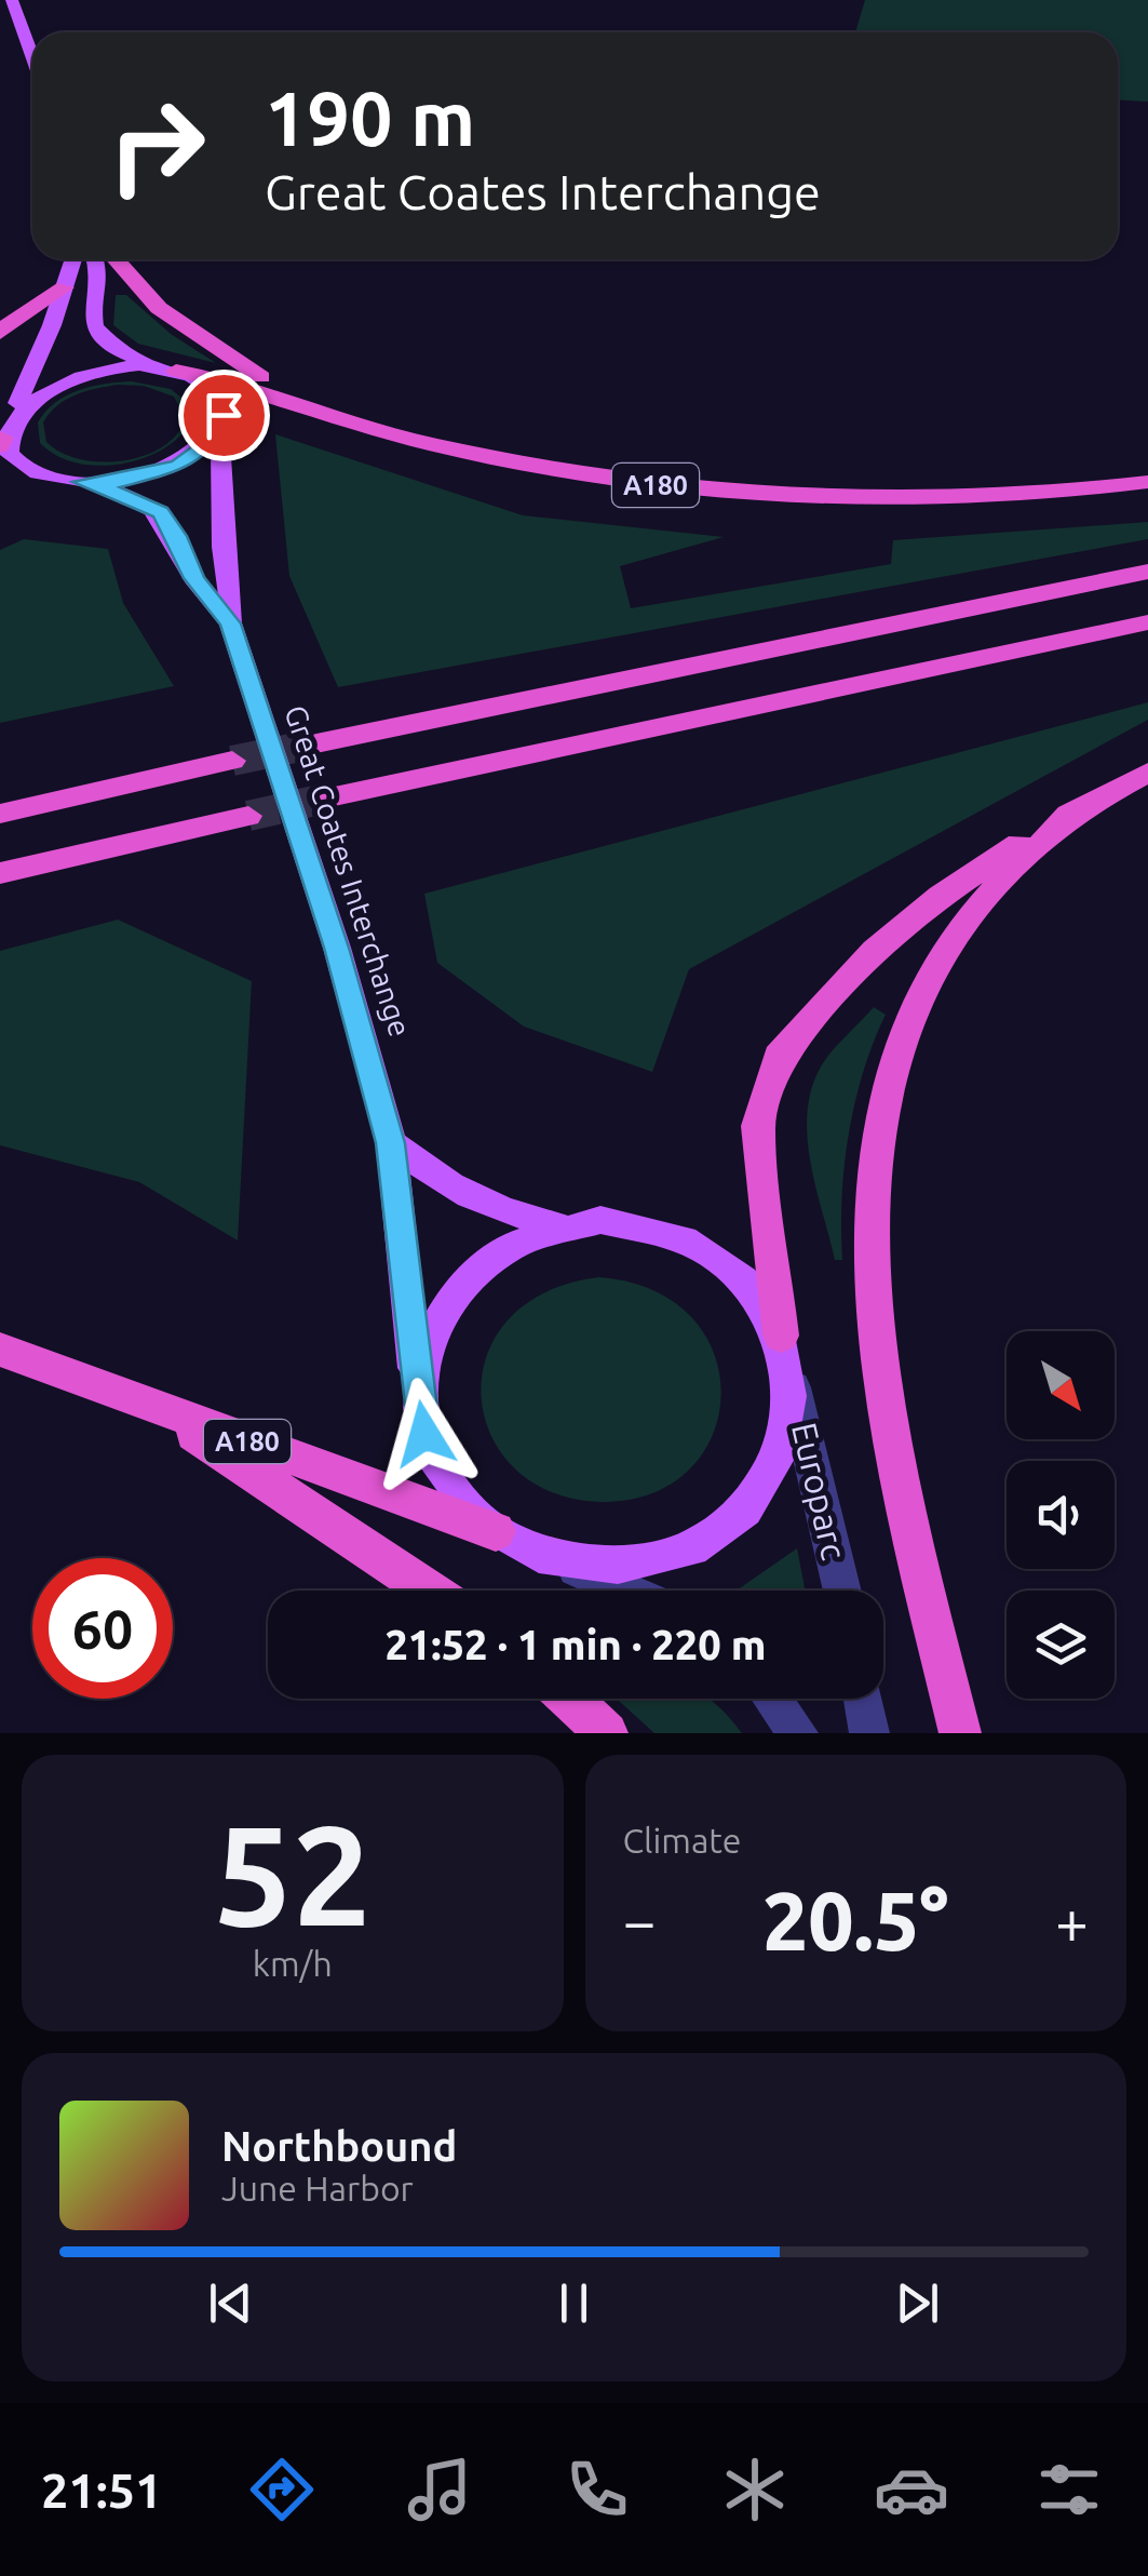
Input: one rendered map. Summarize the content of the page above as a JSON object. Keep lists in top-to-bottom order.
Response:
{
  "streets": {
    "highway": ["A180"],
    "main road": ["Great Coates Interchange"],
    "street": ["Europarc"]
  },
  "crossings": [
    ["A180", "Great Coates Interchange"],
    ["A180", "Europarc"],
    ["Great Coates Interchange", "Europarc"]
  ],
  "north": "bottom right",
  "page": {
    "turn": ["190 m", "Great Coates Interchange"],
    "limit": "60",
    "trip": "21:52 · 1 min · 220 m",
    "tile": [
      ["52", "km/h"],
      "Climate"
    ],
    "heat": ["−", "20.5°", "+"],
    "song": ["Northbound", "June Harbor"],
    "tabs": "21:51"
  }
}
